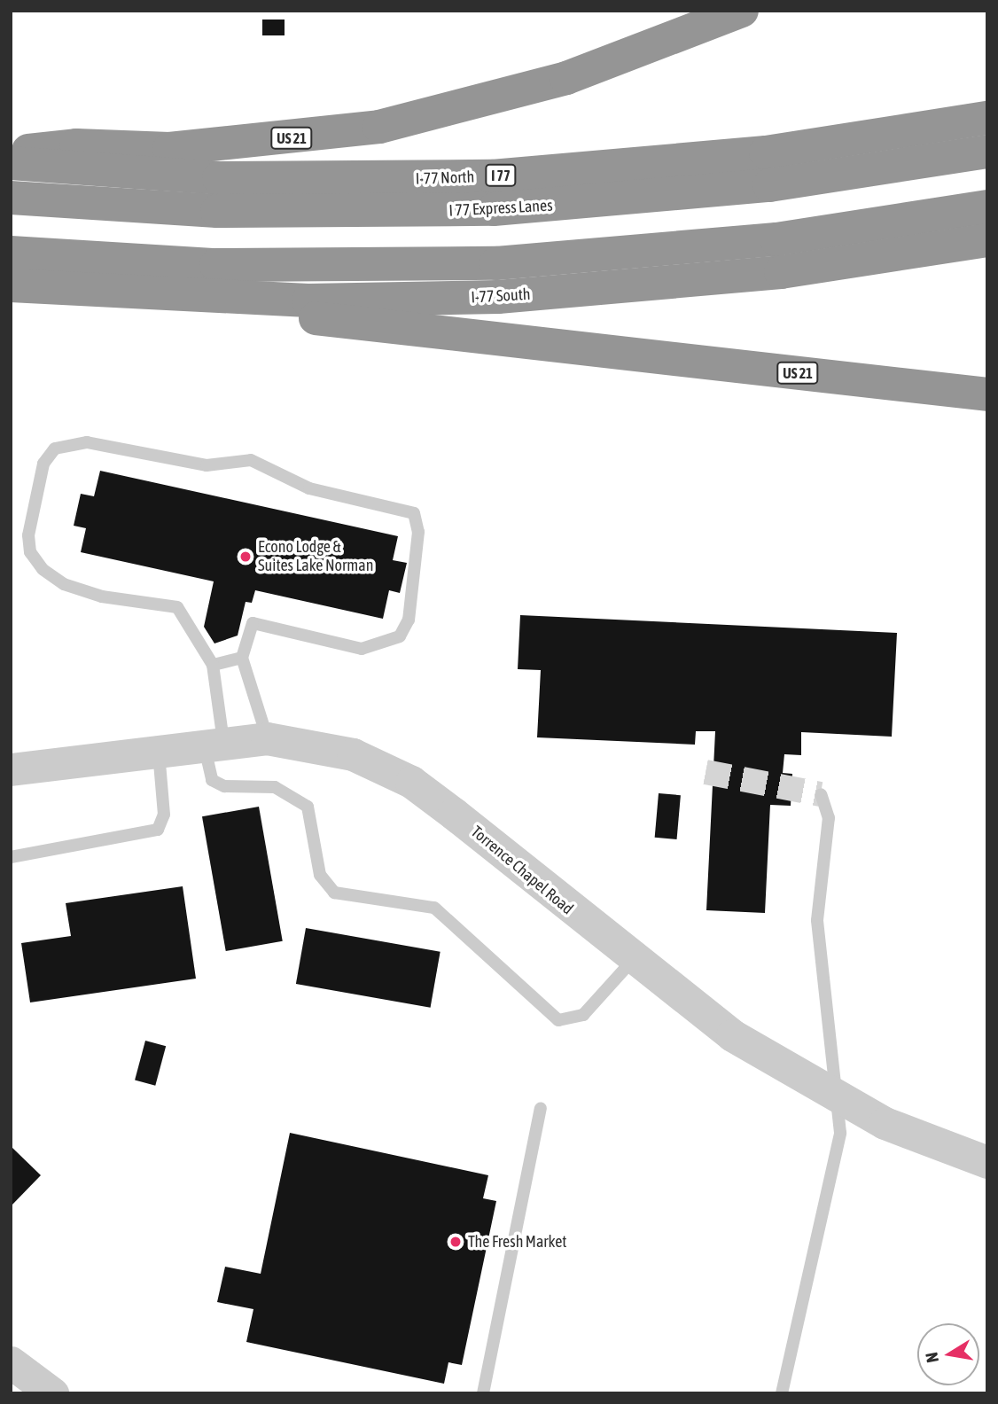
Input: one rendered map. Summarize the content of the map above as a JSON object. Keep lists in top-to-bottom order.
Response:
{
  "streets": {
    "highway": [
      "US 21",
      "I 77",
      "I-77 North",
      "I 77 Express Lanes",
      "I-77 South"
    ],
    "street": ["Torrence Chapel Road"]
  },
  "crossings": [
    ["US 21", "I-77 South"]
  ],
  "places": ["Econo Lodge & Suites Lake Norman", "The Fresh Market"],
  "north": "left"
}
